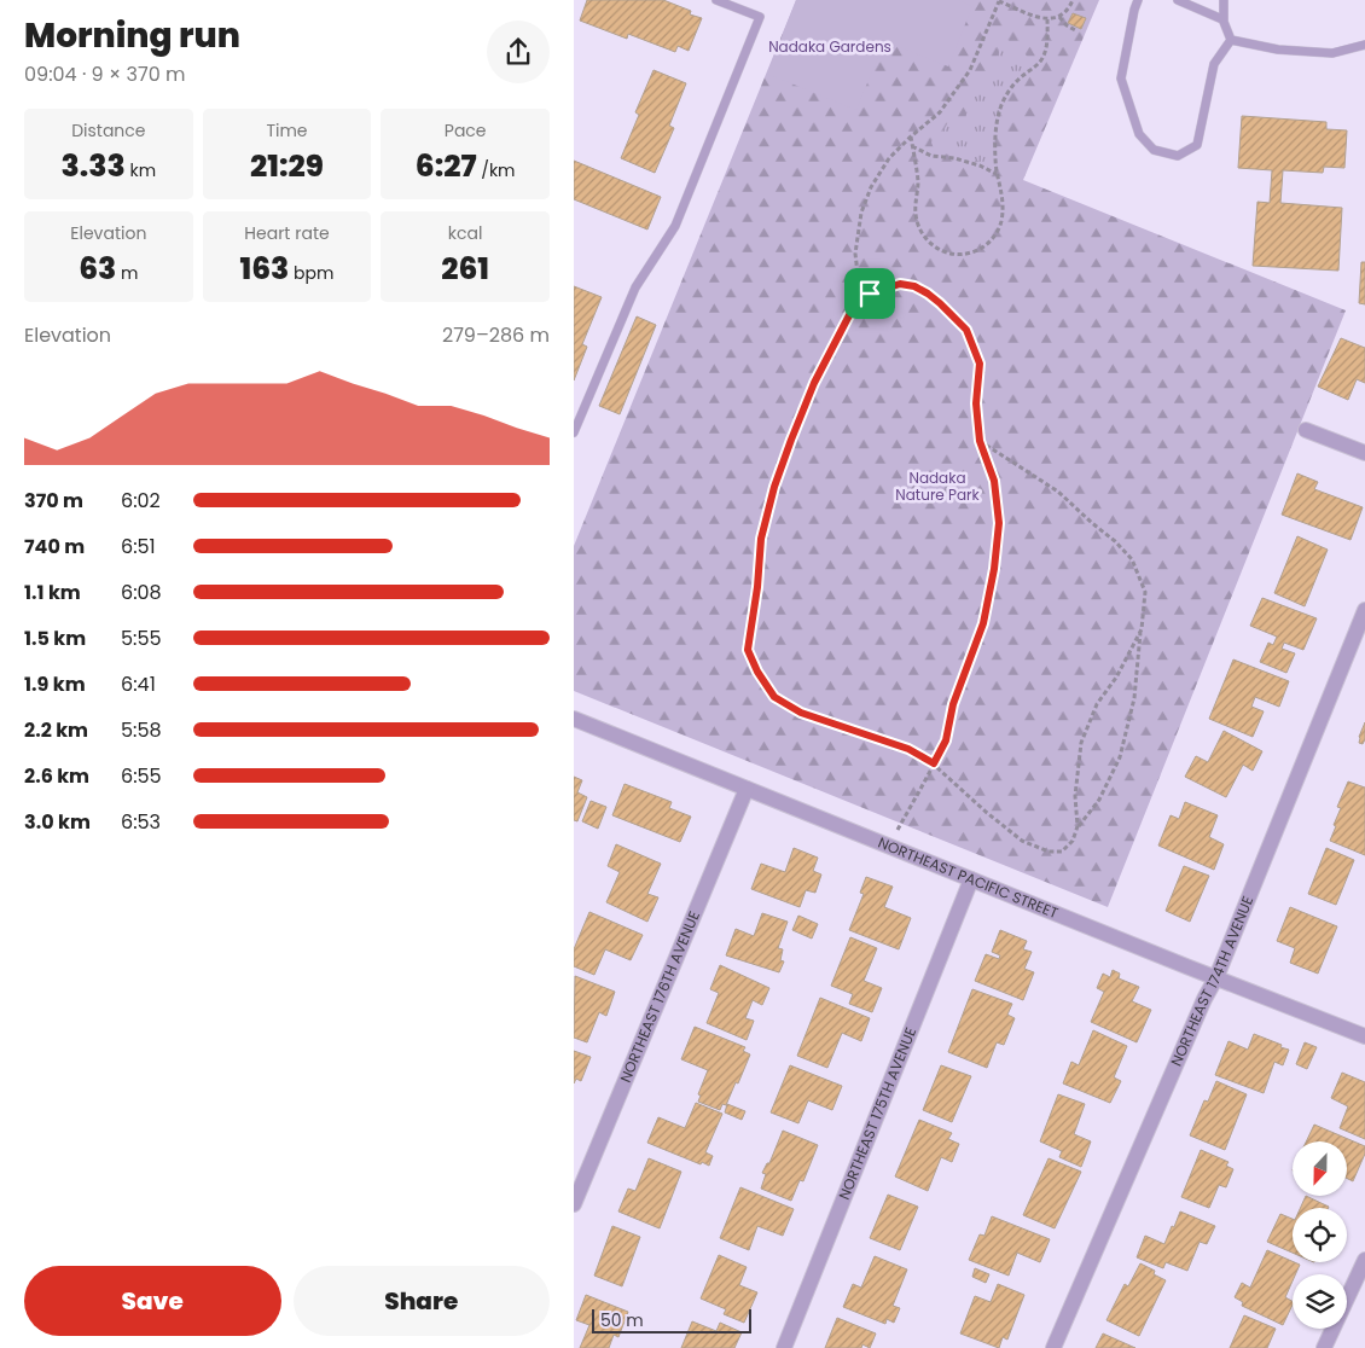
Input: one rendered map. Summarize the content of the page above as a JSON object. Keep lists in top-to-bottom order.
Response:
{
  "streets": {
    "street": [
      "NORTHEAST PACIFIC STREET",
      "NORTHEAST 174TH AVENUE",
      "NORTHEAST 176TH AVENUE",
      "NORTHEAST 175TH AVENUE"
    ]
  },
  "crossings": [
    ["NORTHEAST PACIFIC STREET", "NORTHEAST 174TH AVENUE"],
    ["NORTHEAST PACIFIC STREET", "NORTHEAST 176TH AVENUE"],
    ["NORTHEAST PACIFIC STREET", "NORTHEAST 175TH AVENUE"]
  ],
  "parks": ["Nadaka Gardens", "Nadaka Nature Park"],
  "scale_bar": "50 m",
  "north": "bottom",
  "page": {
    "heading": ["Morning run", "09:04 · 9 × 370 m"],
    "stats": [
      ["Distance", "3.33 km"],
      ["Time", "21:29"],
      ["Pace", "6:27 /km"],
      ["Elevation", "63 m"],
      ["Heart rate", "163 bpm"],
      ["kcal", "261"]
    ],
    "chart": ["Elevation", "279–286 m"],
    "list": [
      {
        "name": "370 m",
        "note": "6:02"
      },
      {
        "name": "740 m",
        "note": "6:51"
      },
      {
        "name": "1.1 km",
        "note": "6:08"
      },
      {
        "name": "1.5 km",
        "note": "5:55"
      },
      {
        "name": "1.9 km",
        "note": "6:41"
      },
      {
        "name": "2.2 km",
        "note": "5:58"
      },
      {
        "name": "2.6 km",
        "note": "6:55"
      },
      {
        "name": "3.0 km",
        "note": "6:53"
      }
    ],
    "buttons": ["Save", "Share"],
    "scale": "50 m"
  }
}
